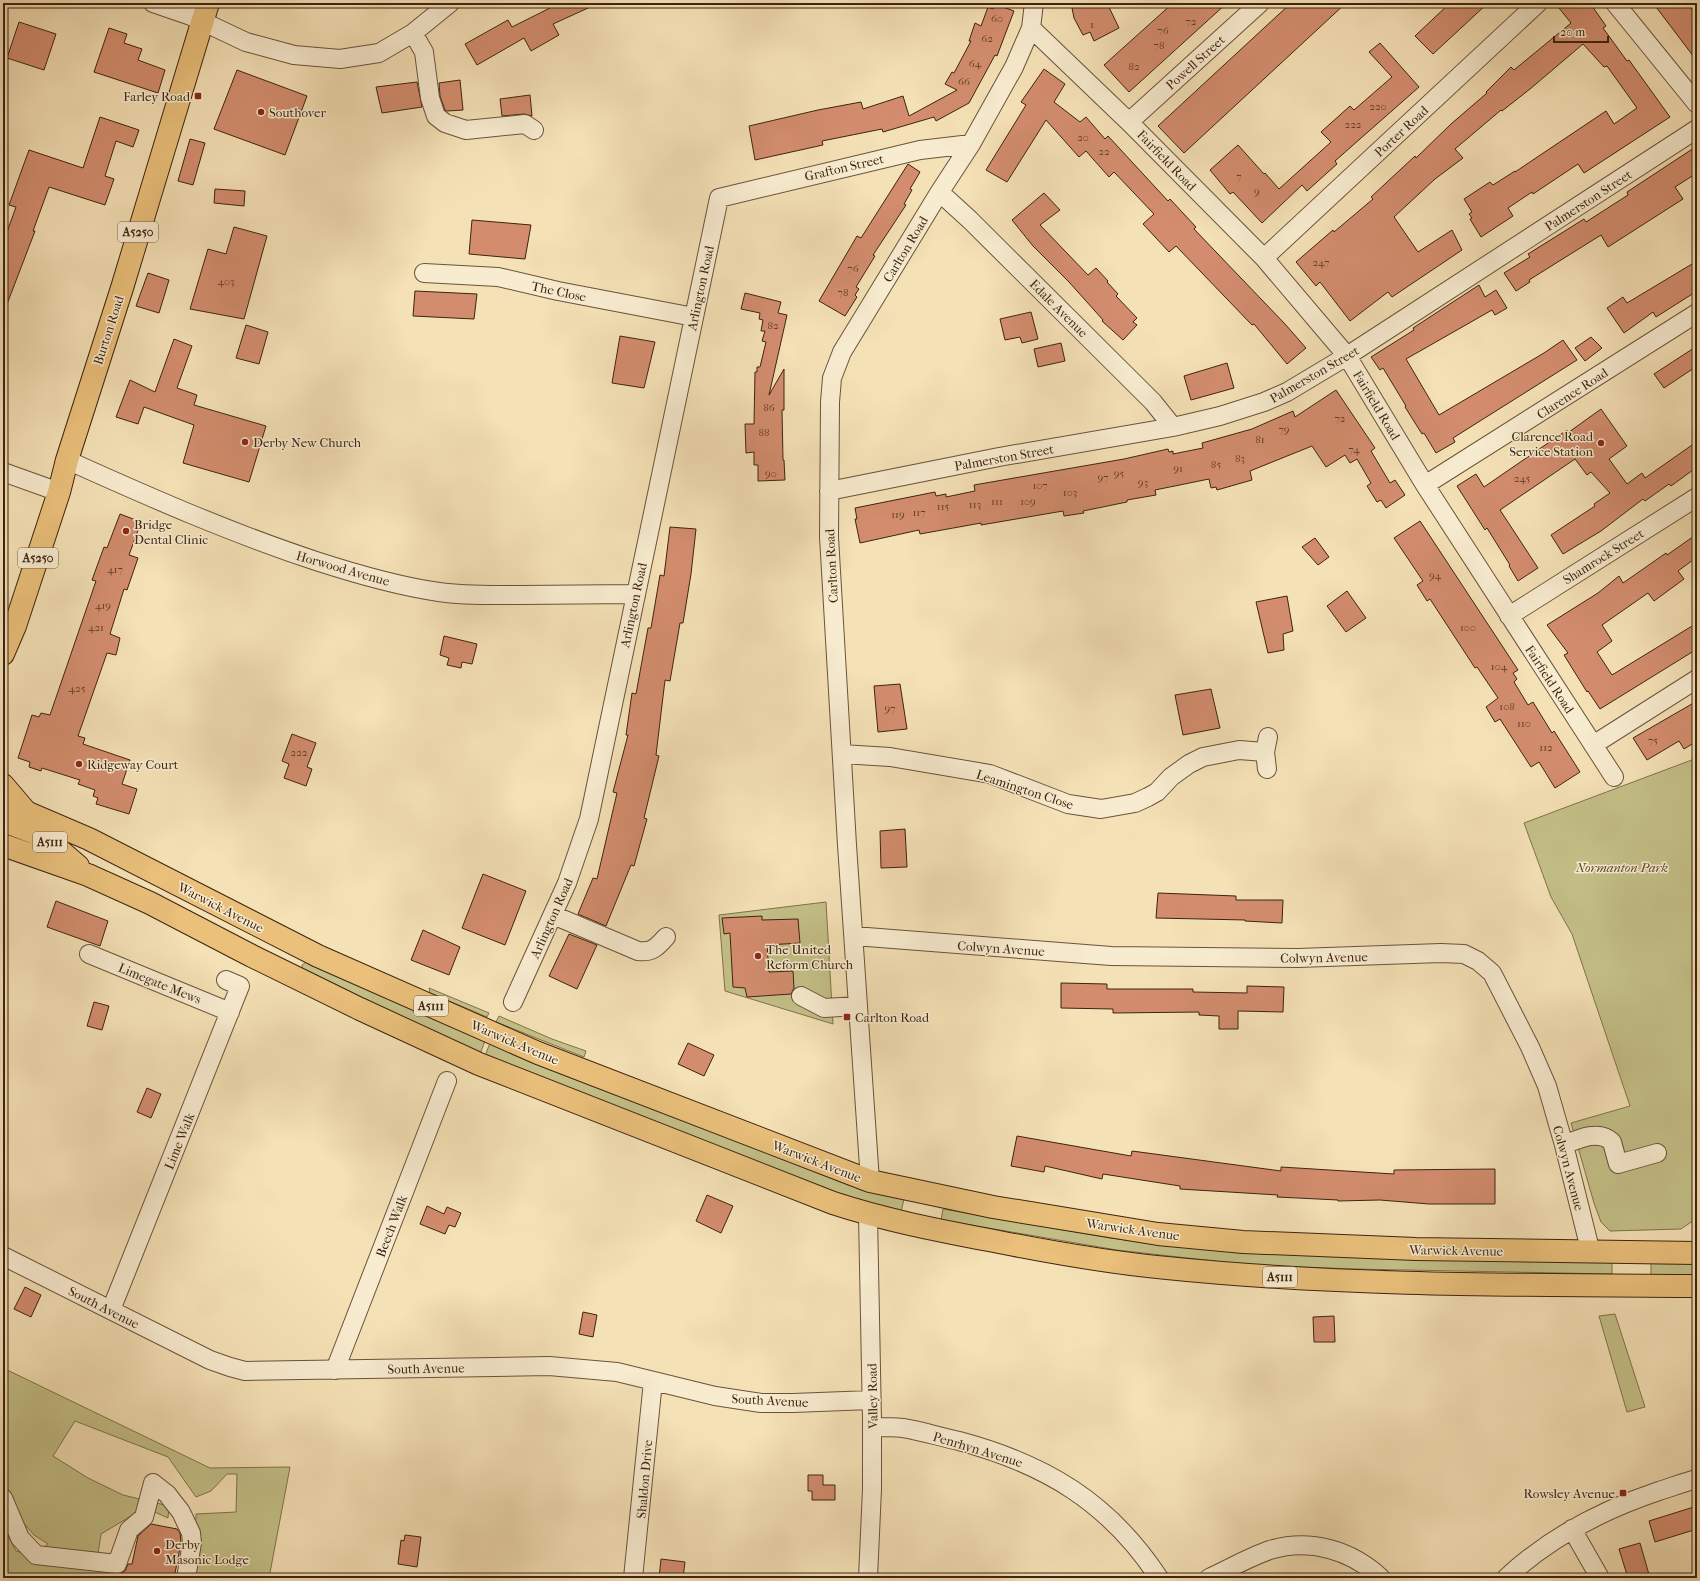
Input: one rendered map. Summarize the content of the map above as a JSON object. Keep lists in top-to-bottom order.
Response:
{
  "streets": {
    "main road": [
      "A5250",
      "Burton Road",
      "A5111",
      "Warwick Avenue"
    ],
    "street": [
      "Powell Street",
      "Porter Road",
      "Fairfield Road",
      "Grafton Street",
      "Palmerston Street",
      "Carlton Road",
      "Arlington Road",
      "The Close",
      "Edale Avenue",
      "Clarence Road",
      "Shamrock Street",
      "Horwood Avenue",
      "Leamington Close",
      "Colwyn Avenue",
      "Limegate Mews",
      "Lime Walk",
      "Beech Walk",
      "South Avenue",
      "Valley Road",
      "Penrhyn Avenue",
      "Shaldon Drive"
    ]
  },
  "crossings": [
    ["Powell Street", "Fairfield Road"],
    ["Porter Road", "Fairfield Road"],
    ["Fairfield Road", "Palmerston Street"],
    ["Fairfield Road", "Carlton Road"],
    ["Fairfield Road", "Clarence Road"],
    ["Fairfield Road", "Shamrock Street"],
    ["Grafton Street", "Carlton Road"],
    ["Grafton Street", "Arlington Road"],
    ["Palmerston Street", "Carlton Road"],
    ["Palmerston Street", "Edale Avenue"],
    ["Carlton Road", "Edale Avenue"],
    ["Carlton Road", "Leamington Close"],
    ["Carlton Road", "Warwick Avenue"],
    ["Carlton Road", "Colwyn Avenue"],
    ["Arlington Road", "The Close"],
    ["Arlington Road", "Horwood Avenue"],
    ["Burton Road", "Horwood Avenue"],
    ["A5111", "Valley Road"],
    ["Warwick Avenue", "Colwyn Avenue"],
    ["Limegate Mews", "Lime Walk"],
    ["Lime Walk", "South Avenue"],
    ["Beech Walk", "South Avenue"],
    ["South Avenue", "Valley Road"],
    ["South Avenue", "Shaldon Drive"],
    ["Valley Road", "Penrhyn Avenue"]
  ],
  "parks": ["Normanton Park"],
  "places": {
    "transit": ["Farley Road", "Carlton Road", "Rowsley Avenue"],
    "other": [
      "Southover",
      "Derby New Church",
      "Clarence Road Service Station",
      "Bridge Dental Clinic",
      "Ridgeway Court",
      "The United Reform Church",
      "Derby Masonic Lodge"
    ]
  },
  "house_numbers": [
    "60",
    "72",
    "1",
    "76",
    "62",
    "78",
    "64",
    "82",
    "66",
    "220",
    "222",
    "20",
    "22",
    "7",
    "9",
    "247",
    "76",
    "403",
    "78",
    "82",
    "86",
    "72",
    "79",
    "88",
    "81",
    "74",
    "83",
    "85",
    "91",
    "90",
    "95",
    "97",
    "245",
    "93",
    "107",
    "103",
    "111",
    "109",
    "113",
    "115",
    "117",
    "119",
    "417",
    "94",
    "419",
    "421",
    "100",
    "104",
    "425",
    "108",
    "97",
    "110",
    "75",
    "112",
    "222"
  ],
  "scale_bar": "20 m"
}
